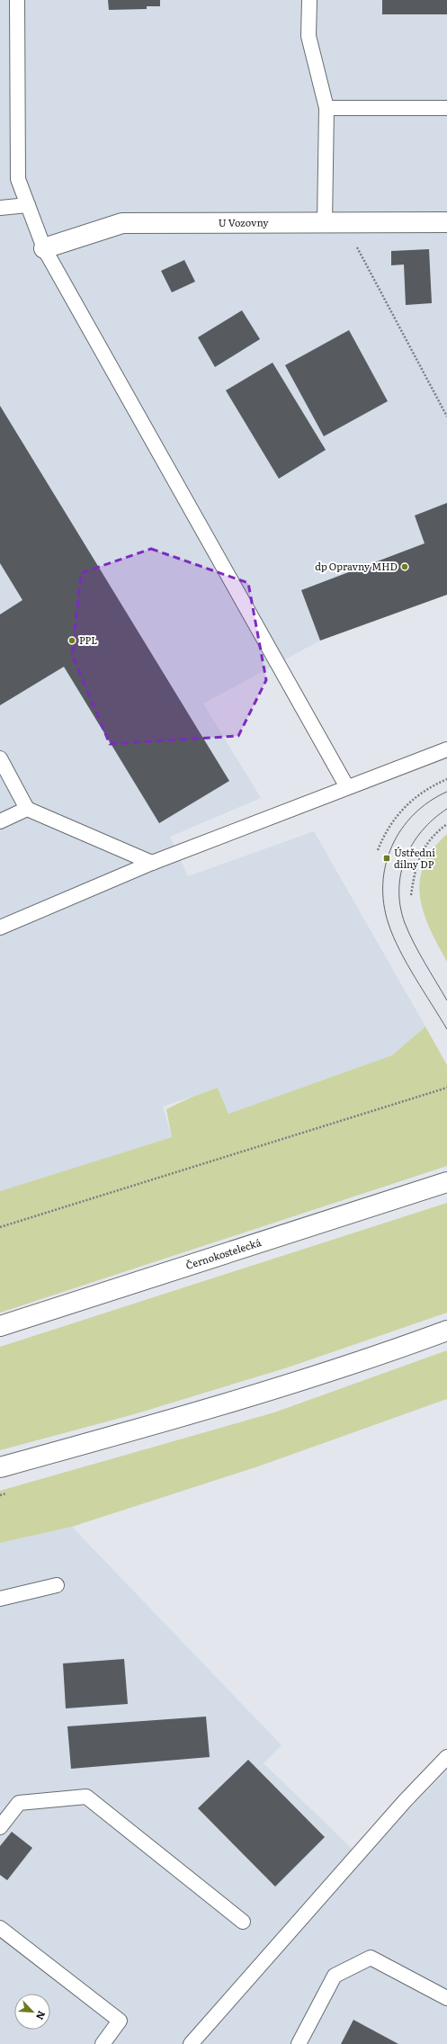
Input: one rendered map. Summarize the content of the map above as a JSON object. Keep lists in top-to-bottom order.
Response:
{
  "streets": {
    "main road": ["U Vozovny", "Černokostelecká"]
  },
  "places": {
    "other": ["dp Opravny MHD", "PPL"],
    "transit": ["Ústřední dílny DP"]
  },
  "north": "bottom right"
}
